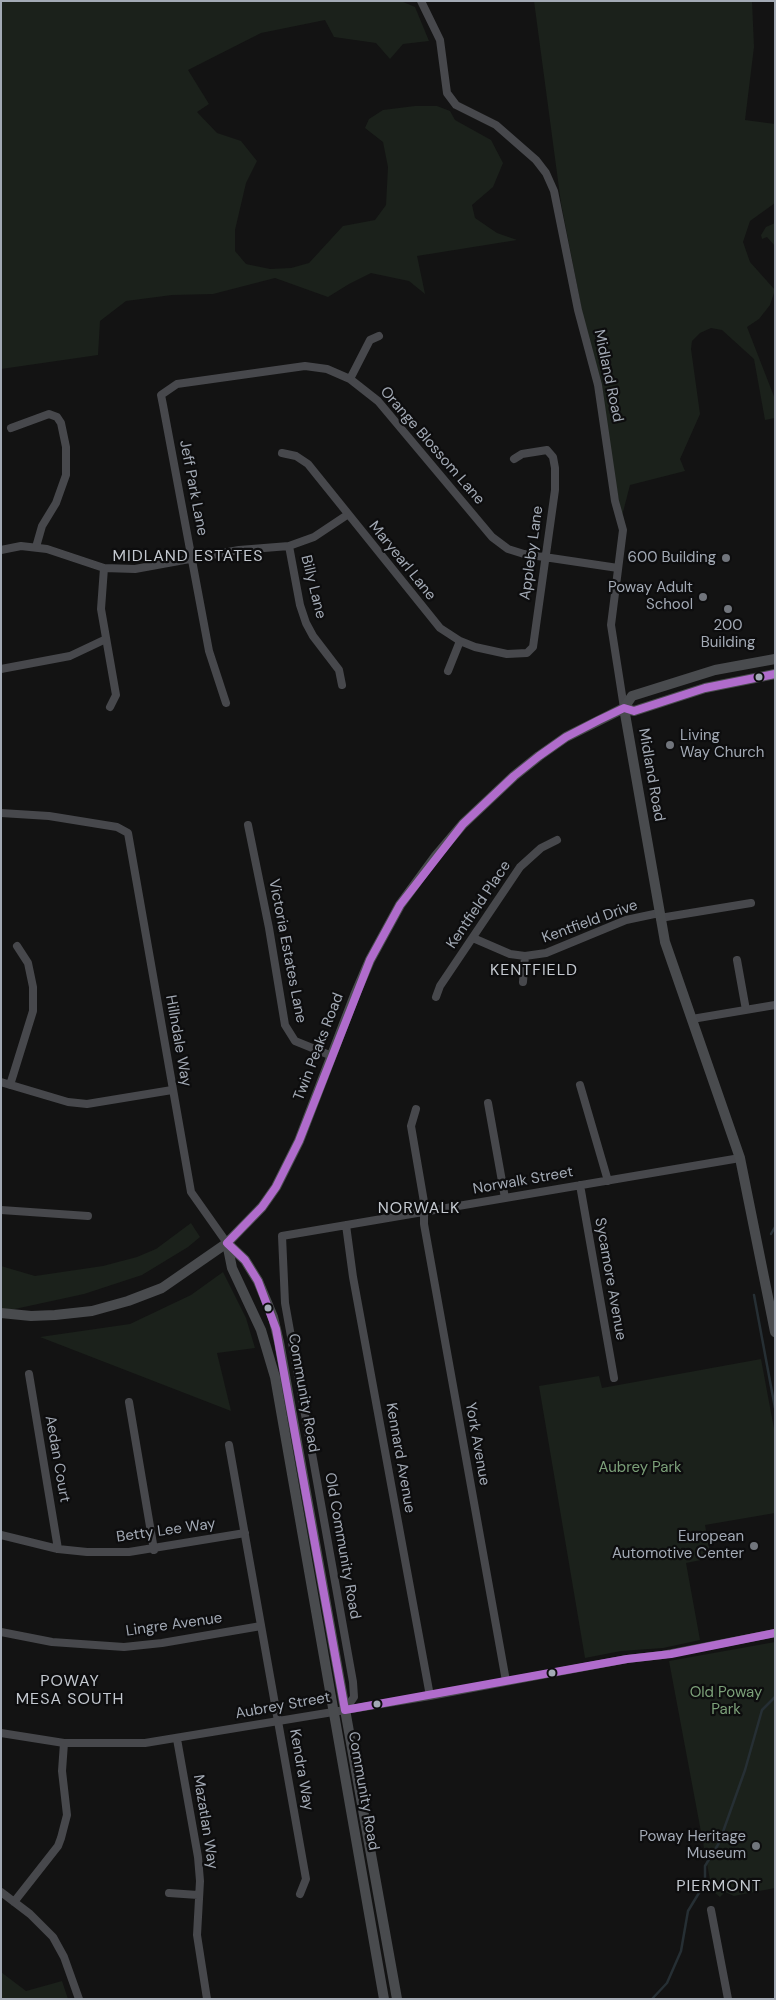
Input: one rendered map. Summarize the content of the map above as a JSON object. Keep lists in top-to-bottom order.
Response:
{
  "streets": {
    "main road": ["Midland Road", "Twin Peaks Road", "Community Road"],
    "street": [
      "Orange Blossom Lane",
      "Jeff Park Lane",
      "Appleby Lane",
      "Maryearl Lane",
      "Billy Lane",
      "Kentfield Place",
      "Kentfield Drive",
      "Victoria Estates Lane",
      "Hillndale Way",
      "Norwalk Street",
      "Sycamore Avenue",
      "York Avenue",
      "Kennard Avenue",
      "Aedan Court",
      "Betty Lee Way",
      "Old Community Road",
      "Lingre Avenue",
      "Aubrey Street",
      "Kendra Way",
      "Mazatlan Way"
    ]
  },
  "crossings": [
    ["Midland Road", "Orange Blossom Lane"],
    ["Midland Road", "Kentfield Drive"],
    ["Midland Road", "Twin Peaks Road"],
    ["Midland Road", "Norwalk Street"],
    ["Orange Blossom Lane", "Jeff Park Lane"],
    ["Orange Blossom Lane", "Appleby Lane"],
    ["Appleby Lane", "Maryearl Lane"],
    ["Kentfield Place", "Kentfield Drive"],
    ["Victoria Estates Lane", "Twin Peaks Road"],
    ["Hillndale Way", "Twin Peaks Road"],
    ["Hillndale Way", "Community Road"],
    ["Twin Peaks Road", "Community Road"],
    ["Norwalk Street", "Sycamore Avenue"],
    ["Norwalk Street", "York Avenue"],
    ["Norwalk Street", "Kennard Avenue"],
    ["Norwalk Street", "Old Community Road"],
    ["Community Road", "Old Community Road"],
    ["Community Road", "Aubrey Street"],
    ["York Avenue", "Aubrey Street"],
    ["Kennard Avenue", "Aubrey Street"],
    ["Aedan Court", "Betty Lee Way"],
    ["Betty Lee Way", "Kendra Way"],
    ["Old Community Road", "Aubrey Street"],
    ["Lingre Avenue", "Kendra Way"],
    ["Aubrey Street", "Kendra Way"],
    ["Aubrey Street", "Mazatlan Way"]
  ],
  "districts": [
    "MIDLAND ESTATES",
    "KENTFIELD",
    "NORWALK",
    "POWAY MESA SOUTH",
    "PIERMONT"
  ],
  "parks": ["Aubrey Park", "Old Poway Park"],
  "places": [
    "600 Building",
    "Poway Adult School",
    "200 Building",
    "Living Way Church",
    "European Automotive Center",
    "Poway Heritage Museum"
  ]
}
